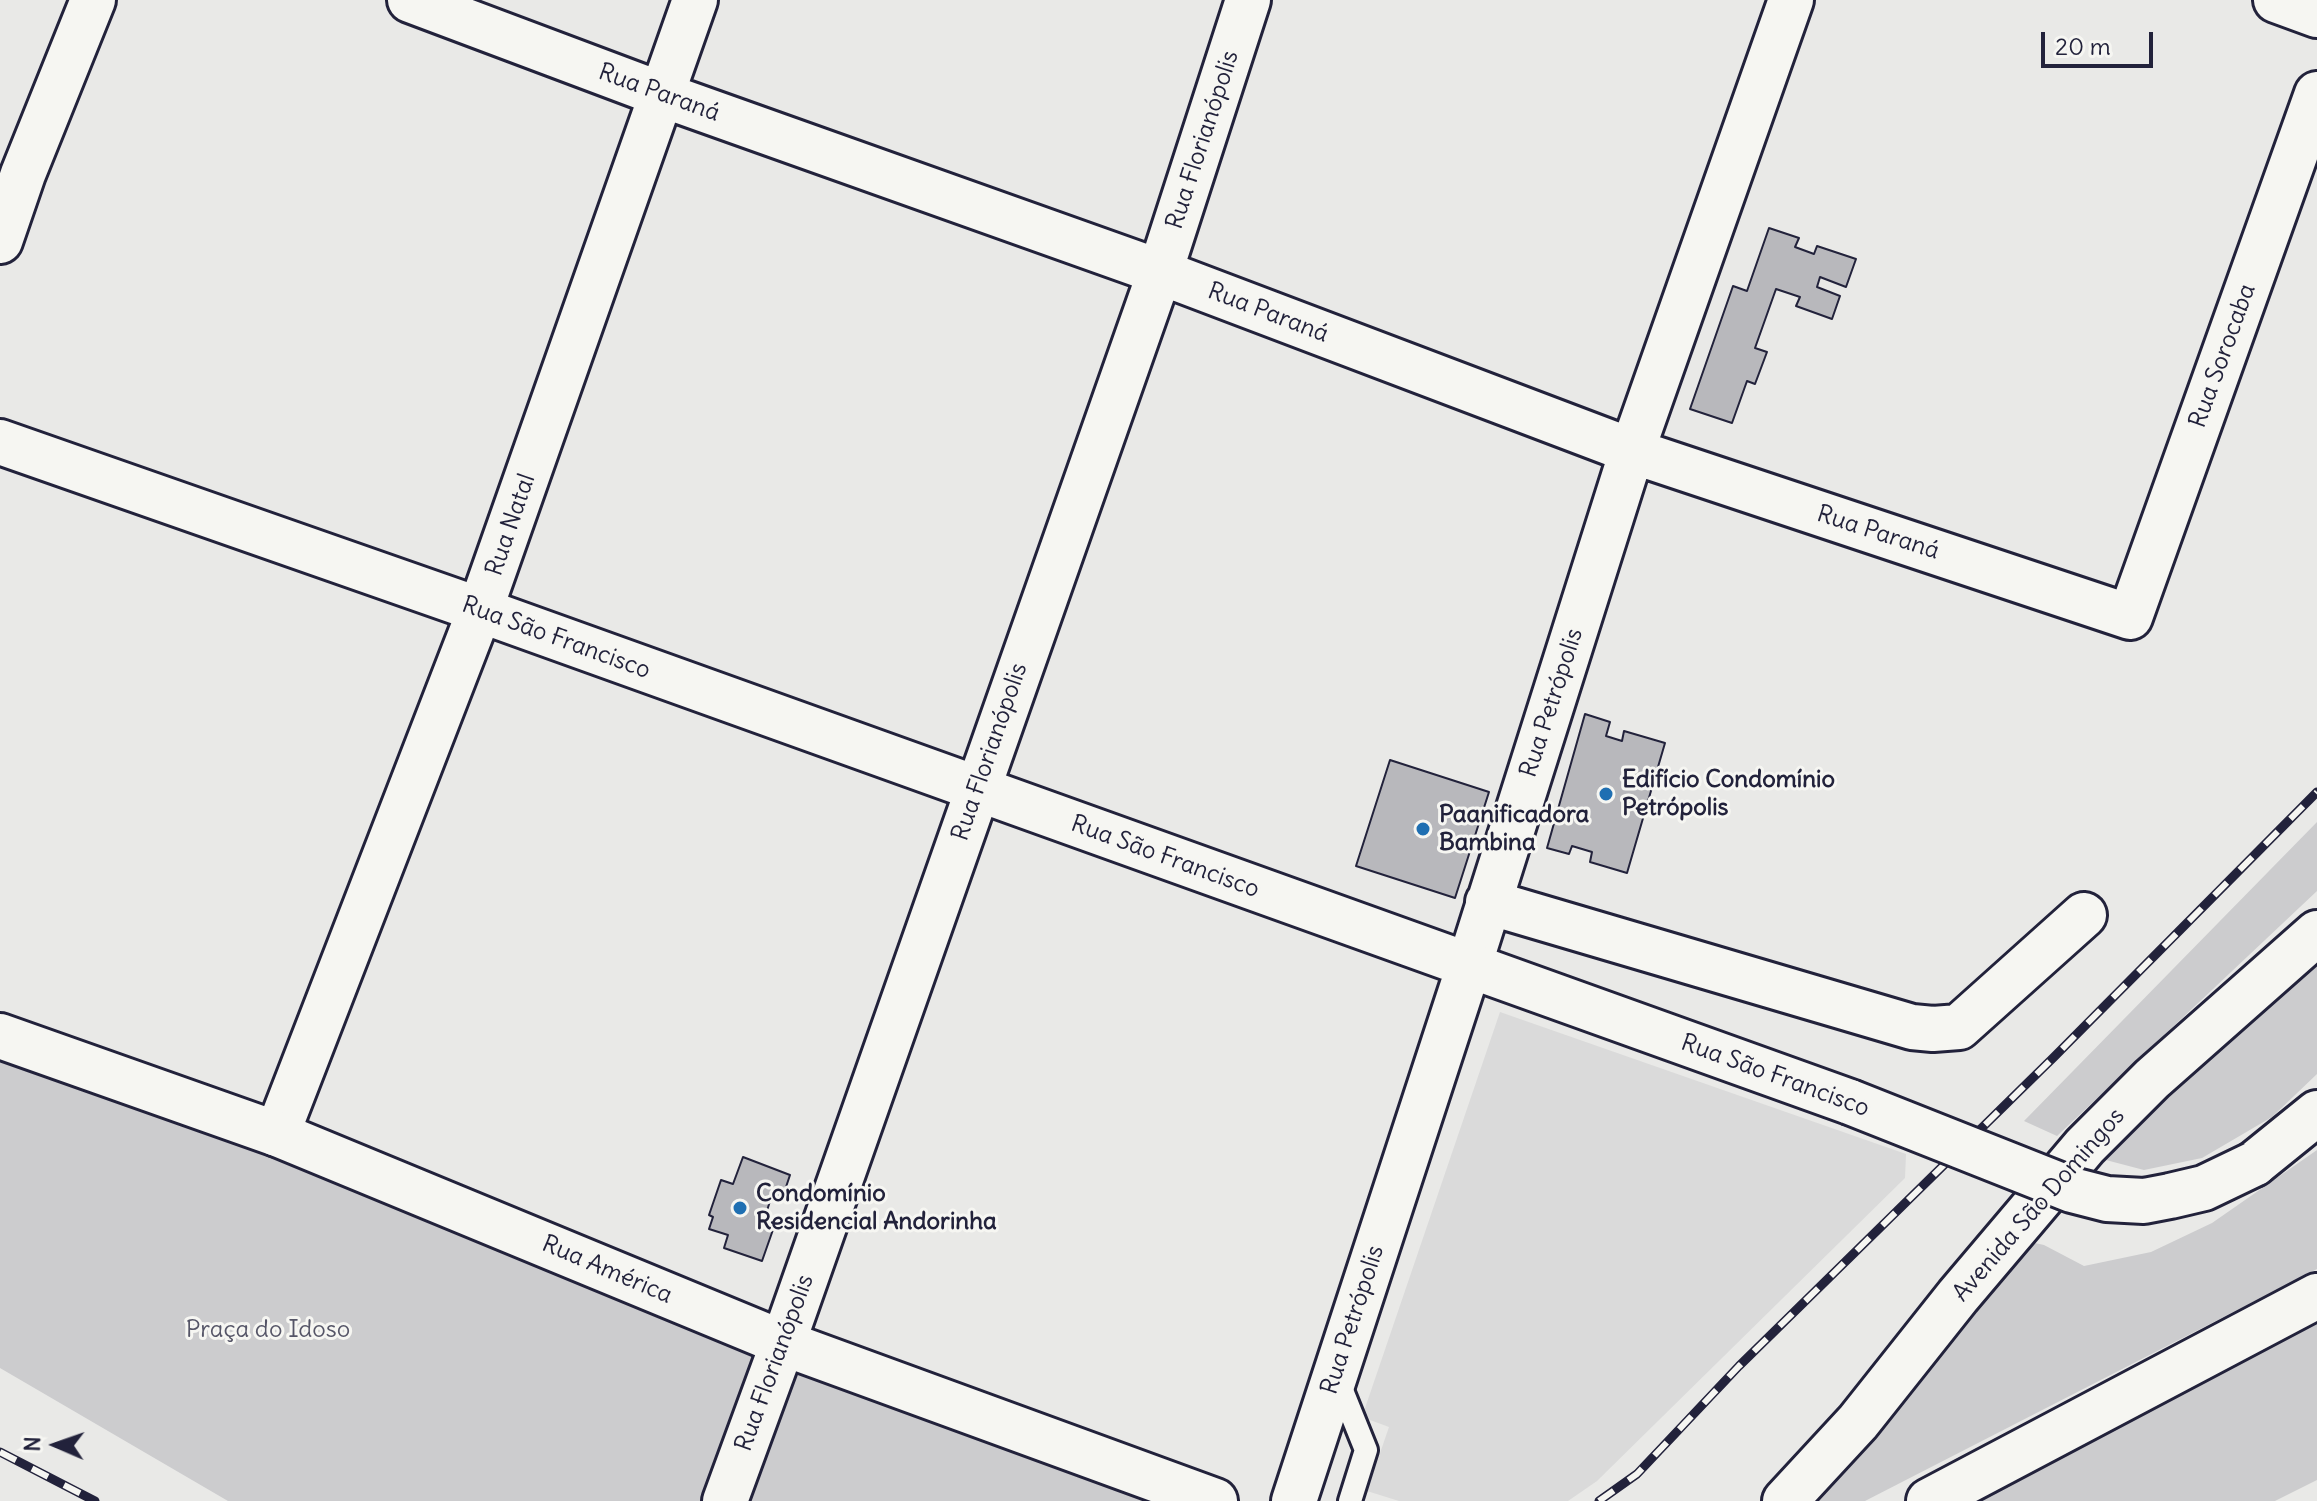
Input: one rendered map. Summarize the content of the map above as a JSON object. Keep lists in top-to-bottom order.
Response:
{
  "streets": {
    "street": [
      "Rua Paraná",
      "Rua Florianópolis",
      "Rua Sorocaba",
      "Rua Natal",
      "Rua São Francisco",
      "Rua Petrópolis",
      "Avenida São Domingos",
      "Rua América"
    ]
  },
  "crossings": [
    ["Rua Paraná", "Rua Florianópolis"],
    ["Rua Paraná", "Rua Sorocaba"],
    ["Rua Paraná", "Rua Natal"],
    ["Rua Paraná", "Rua Petrópolis"],
    ["Rua Florianópolis", "Rua São Francisco"],
    ["Rua Florianópolis", "Rua América"],
    ["Rua Natal", "Rua São Francisco"],
    ["Rua Natal", "Rua América"],
    ["Rua São Francisco", "Rua Petrópolis"]
  ],
  "parks": ["Praça do Idoso"],
  "places": ["Edifício Condomínio Petrópolis", "Paanificadora Bambina", "Condomínio Residencial Andorinha"],
  "scale_bar": "20 m",
  "north": "left"
}
